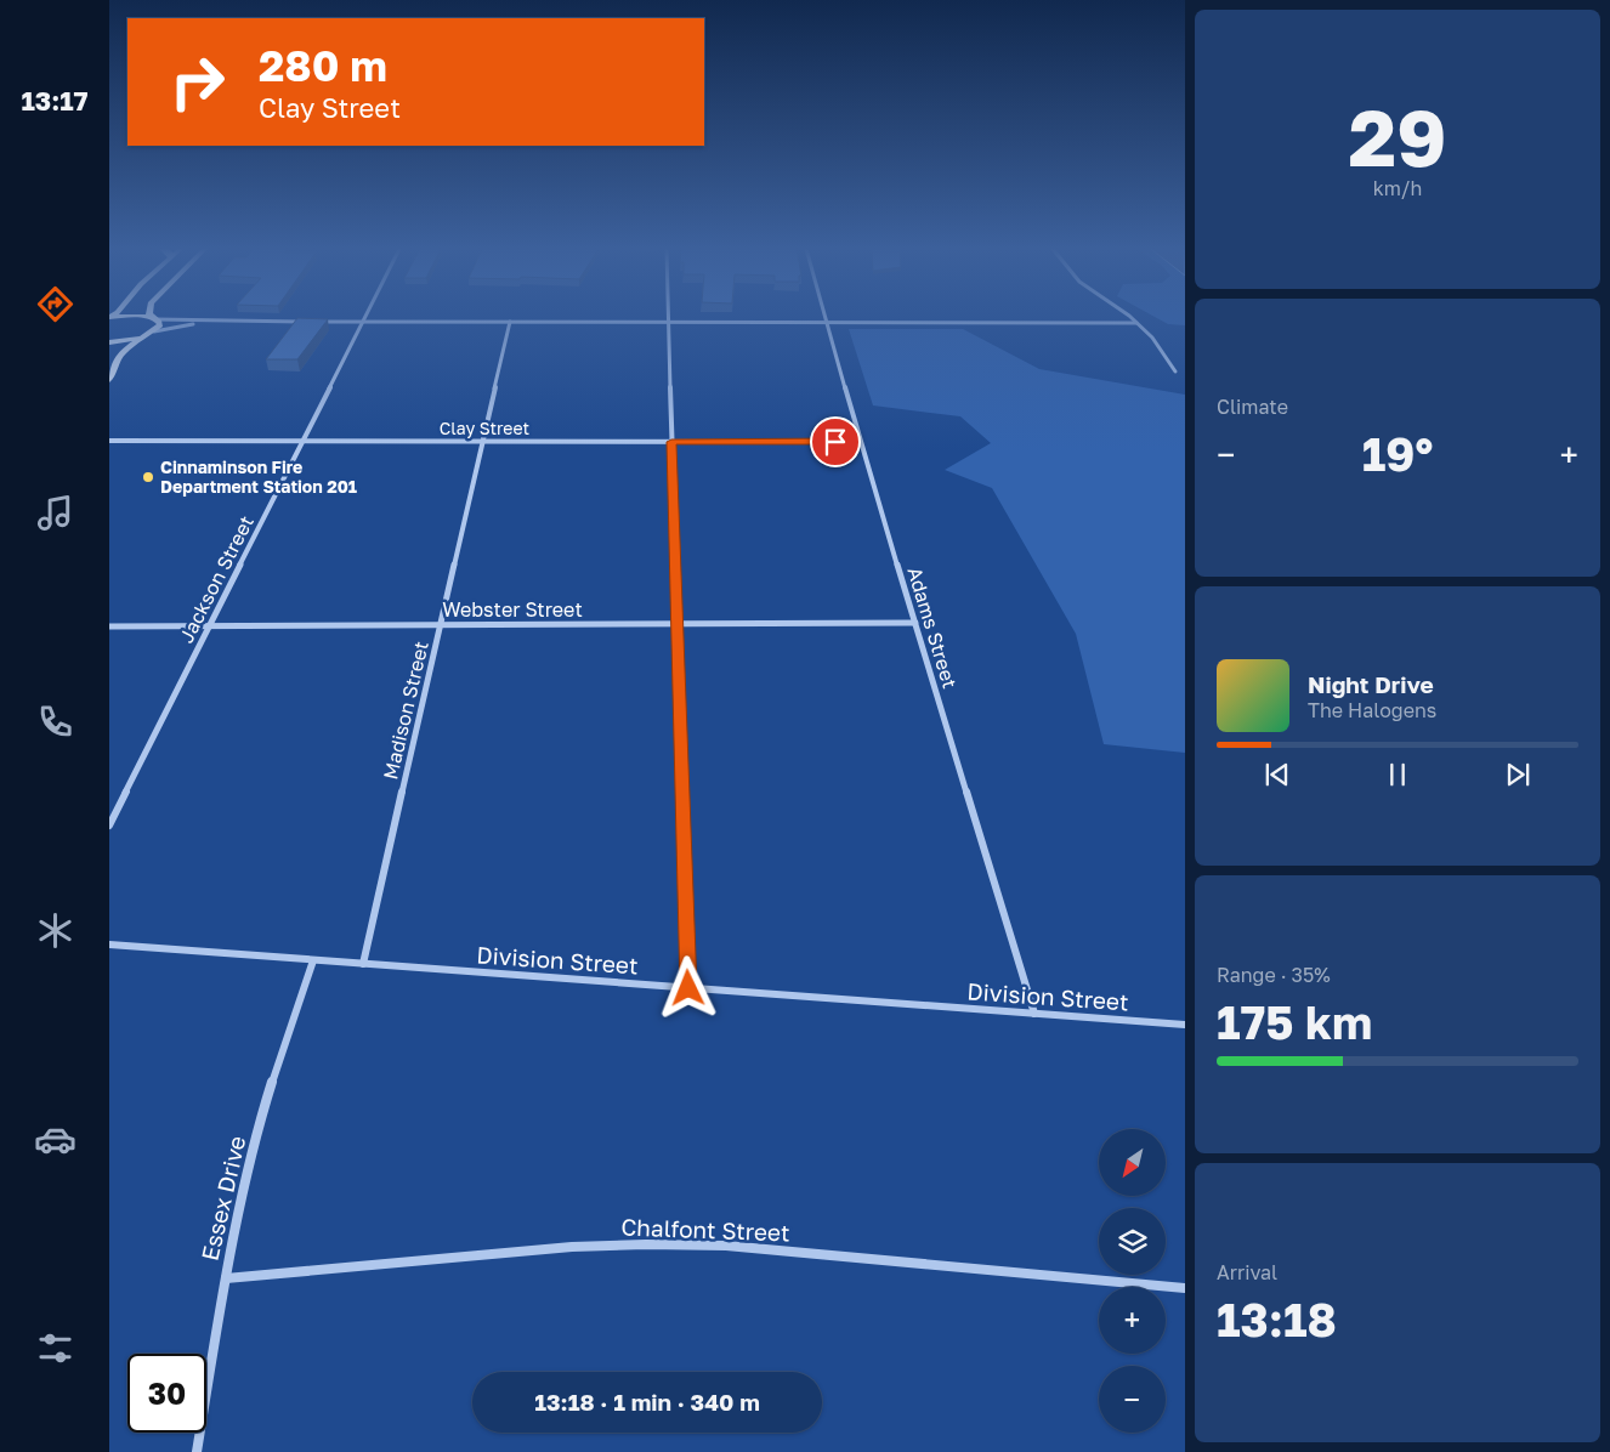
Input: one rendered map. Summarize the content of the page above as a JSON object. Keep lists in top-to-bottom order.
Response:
{
  "streets": {
    "street": [
      "Clay Street",
      "Jackson Street",
      "Webster Street",
      "Adams Street",
      "Madison Street",
      "Division Street",
      "Essex Drive",
      "Chalfont Street"
    ]
  },
  "crossings": [
    ["Clay Street", "Jackson Street"],
    ["Clay Street", "Adams Street"],
    ["Clay Street", "Madison Street"],
    ["Jackson Street", "Webster Street"],
    ["Webster Street", "Adams Street"],
    ["Webster Street", "Madison Street"],
    ["Adams Street", "Division Street"],
    ["Madison Street", "Division Street"],
    ["Division Street", "Essex Drive"],
    ["Essex Drive", "Chalfont Street"]
  ],
  "places": ["Cinnaminson Fire Department Station 201"],
  "north": "bottom left",
  "page": {
    "tabs": "13:17",
    "tile": [
      ["29", "km/h"],
      "Climate",
      ["Range · 35%", "175 km"],
      ["Arrival", "13:18"]
    ],
    "turn": ["280 m", "Clay Street"],
    "heat": ["−", "19°", "+"],
    "song": ["Night Drive", "The Halogens"],
    "map_buttons": ["+", "−"],
    "limit": "30",
    "trip": "13:18 · 1 min · 340 m"
  }
}
